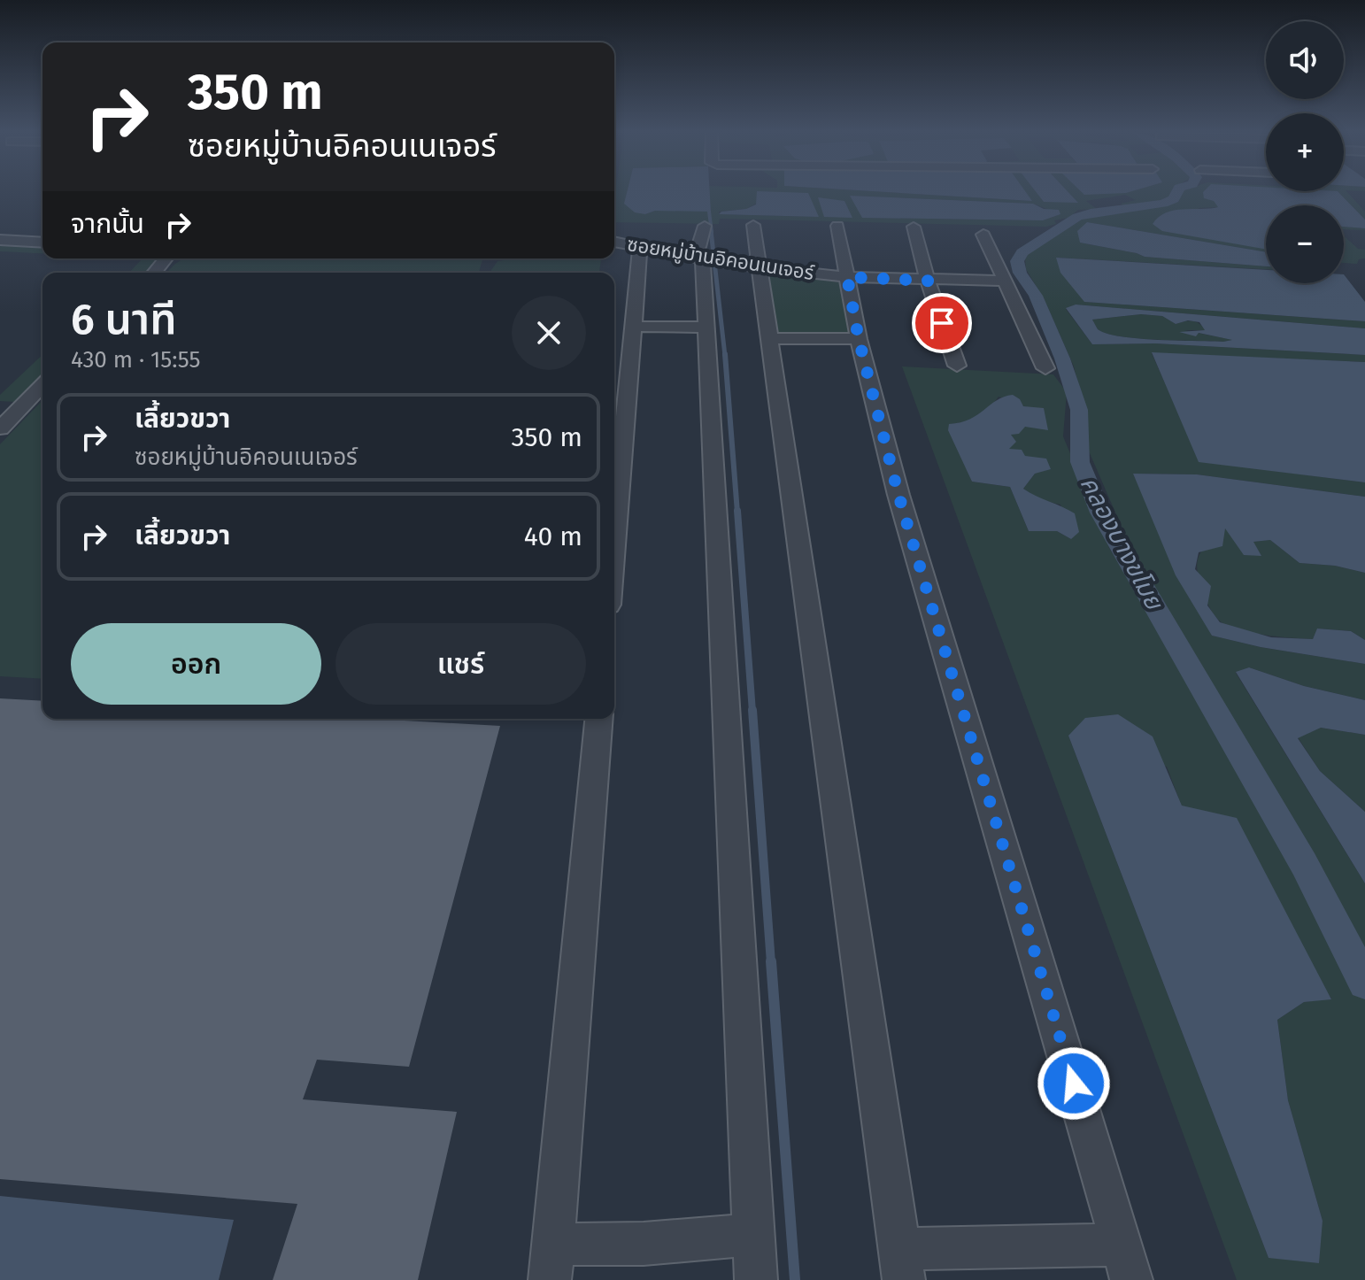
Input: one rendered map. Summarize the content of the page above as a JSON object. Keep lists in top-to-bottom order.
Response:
{
  "streets": {
    "street": ["ซอยหมู่บ้านอิคอนเนเจอร์"]
  },
  "water": ["คลองบางขโมย"],
  "page": {
    "map_buttons": ["+", "−"],
    "turn": ["350 m", "ซอยหมู่บ้านอิคอนเนเจอร์"],
    "then": "จากนั้น",
    "heading": ["6 นาที", "430 m · 15:55"],
    "list": [
      {
        "name": "เลี้ยวขวา",
        "note": "ซอยหมู่บ้านอิคอนเนเจอร์",
        "value": "350 m"
      },
      {
        "name": "เลี้ยวขวา",
        "value": "40 m"
      }
    ],
    "buttons": ["ออก", "แชร์"]
  }
}
